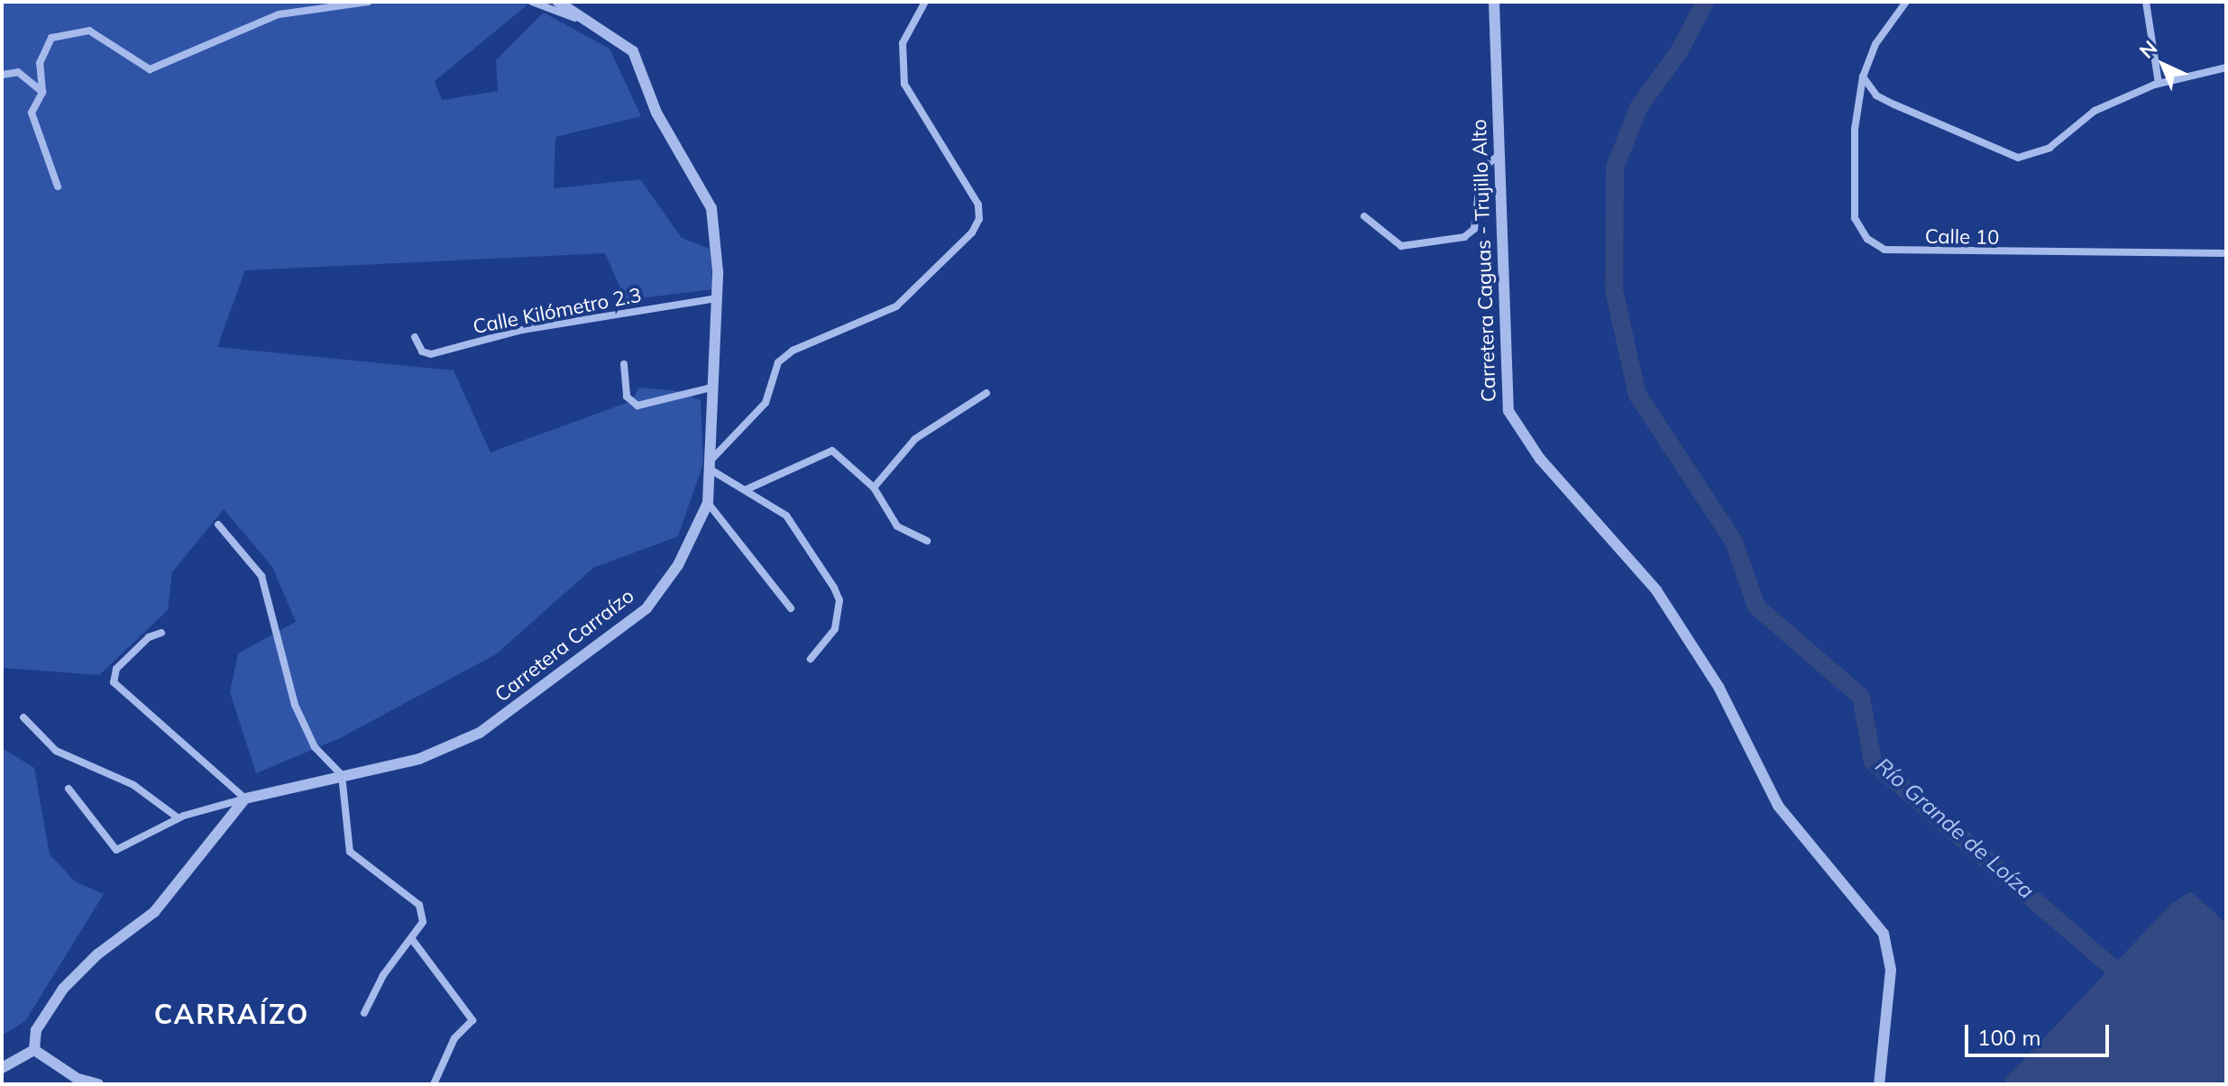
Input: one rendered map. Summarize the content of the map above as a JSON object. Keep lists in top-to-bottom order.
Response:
{
  "streets": {
    "street": [
      "Calle 10",
      "Carretera Caguas - Trujillo Alto",
      "Calle Kilómetro 2.3",
      "Carretera Carraízo"
    ]
  },
  "crossings": [
    ["Calle Kilómetro 2.3", "Carretera Carraízo"]
  ],
  "districts": ["CARRAÍZO"],
  "water": ["Río Grande de Loíza"],
  "scale_bar": "100 m",
  "north": "top left"
}
